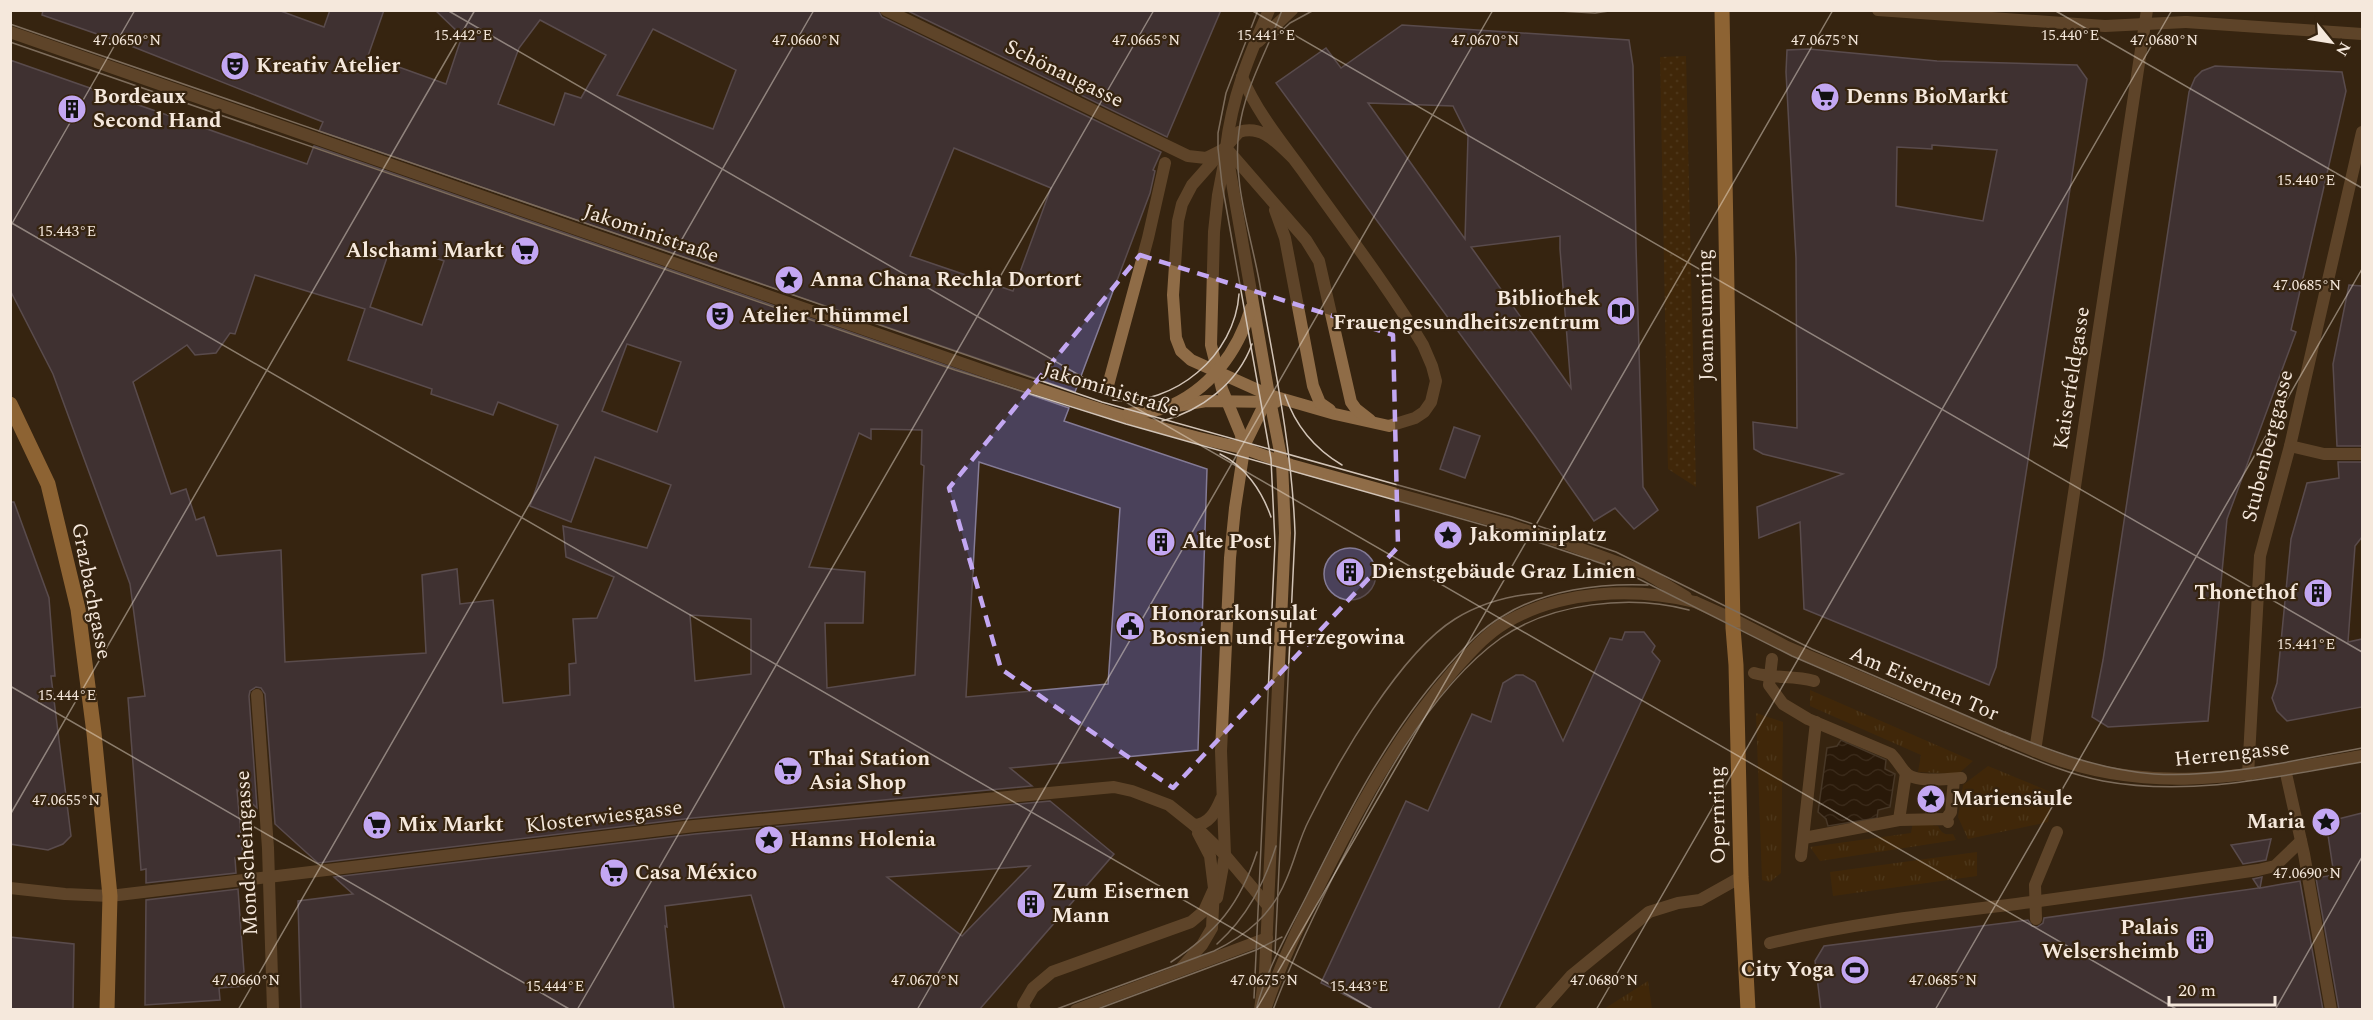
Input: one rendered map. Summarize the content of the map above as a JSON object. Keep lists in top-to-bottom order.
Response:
{
  "streets": {
    "main road": ["Joanneumring", "Grazbachgasse", "Opernring"],
    "street": [
      "Schönaugasse",
      "Jakoministraße",
      "Kaiserfeldgasse",
      "Stubenberggasse",
      "Am Eisernen Tor",
      "Herrengasse",
      "Klosterwiesgasse",
      "Mondscheingasse"
    ]
  },
  "crossings": [
    ["Joanneumring", "Am Eisernen Tor"],
    ["Joanneumring", "Opernring"],
    ["Kaiserfeldgasse", "Am Eisernen Tor"],
    ["Stubenberggasse", "Herrengasse"],
    ["Grazbachgasse", "Klosterwiesgasse"],
    ["Am Eisernen Tor", "Herrengasse"],
    ["Am Eisernen Tor", "Opernring"],
    ["Klosterwiesgasse", "Mondscheingasse"]
  ],
  "places": {
    "theatre": ["Kreativ Atelier", "Atelier Thümmel"],
    "supermarket": [
      "Denns BioMarkt",
      "Alschami Markt",
      "Thai Station Asia Shop",
      "Mix Markt",
      "Casa México"
    ],
    "building": [
      "Bordeaux Second Hand",
      "Alte Post",
      "Dienstgebäude Graz Linien",
      "Thonethof",
      "Zum Eisernen Mann",
      "Palais Welsersheimb"
    ],
    "place": [
      "Anna Chana Rechla Dortort",
      "Jakominiplatz",
      "Mariensäule",
      "Maria",
      "Hanns Holenia"
    ],
    "library": ["Bibliothek Frauengesundheitszentrum"],
    "public building": ["Honorarkonsulat Bosnien und Herzegowina"],
    "sports": ["City Yoga"]
  },
  "scale_bar": "20 m",
  "north": "bottom right",
  "coordinates": [
    "15.442°E",
    "15.441°E",
    "15.440°E",
    "47.0650°N",
    "47.0660°N",
    "47.0665°N",
    "47.0670°N",
    "47.0675°N",
    "47.0680°N",
    "15.443°E",
    "47.0685°N",
    "15.444°E",
    "47.0655°N",
    "47.0690°N"
  ]
}
